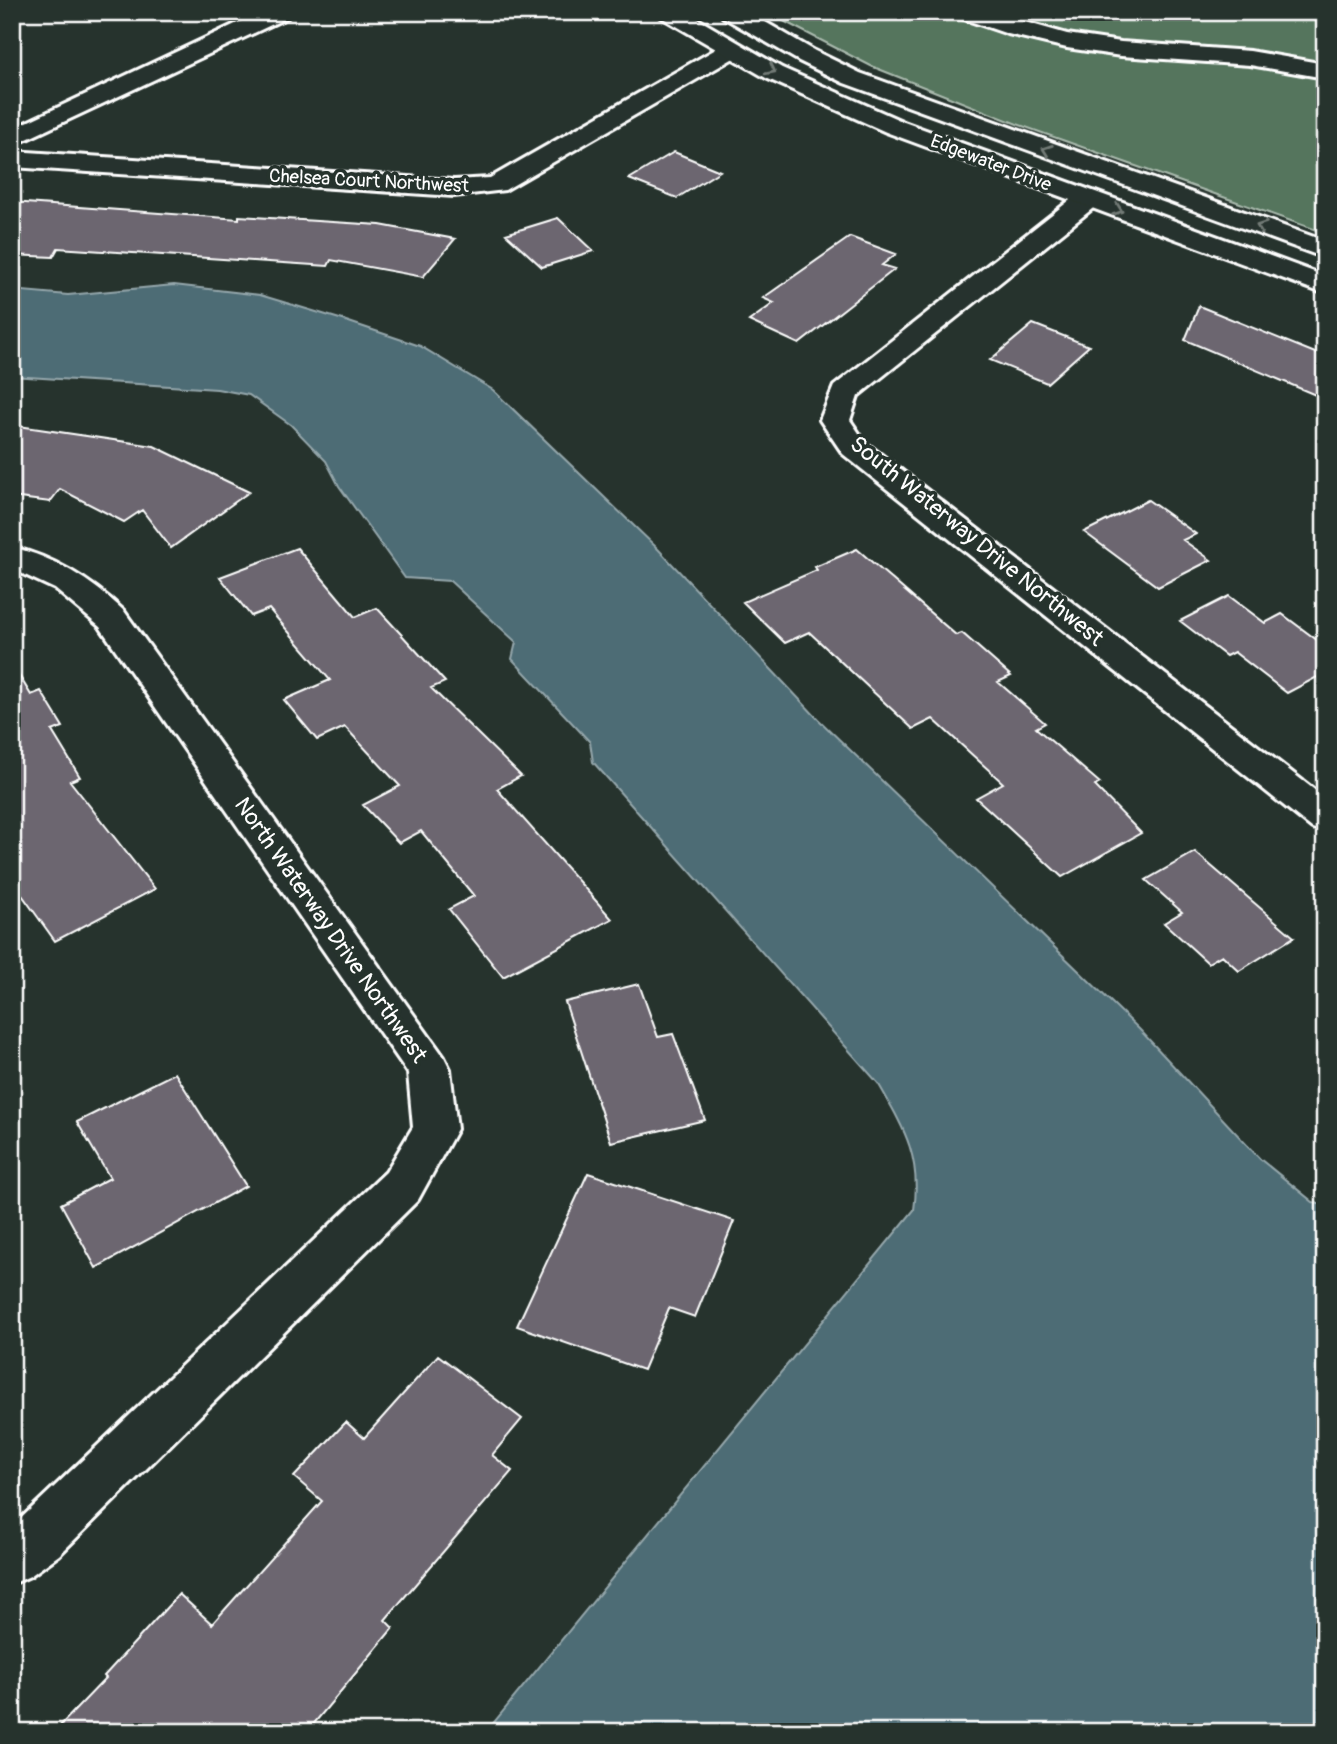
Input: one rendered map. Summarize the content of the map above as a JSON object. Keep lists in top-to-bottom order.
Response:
{
  "streets": {
    "street": [
      "Edgewater Drive",
      "Chelsea Court Northwest",
      "South Waterway Drive Northwest",
      "North Waterway Drive Northwest"
    ]
  },
  "crossings": [
    ["Edgewater Drive", "Chelsea Court Northwest"],
    ["Edgewater Drive", "South Waterway Drive Northwest"]
  ]
}
